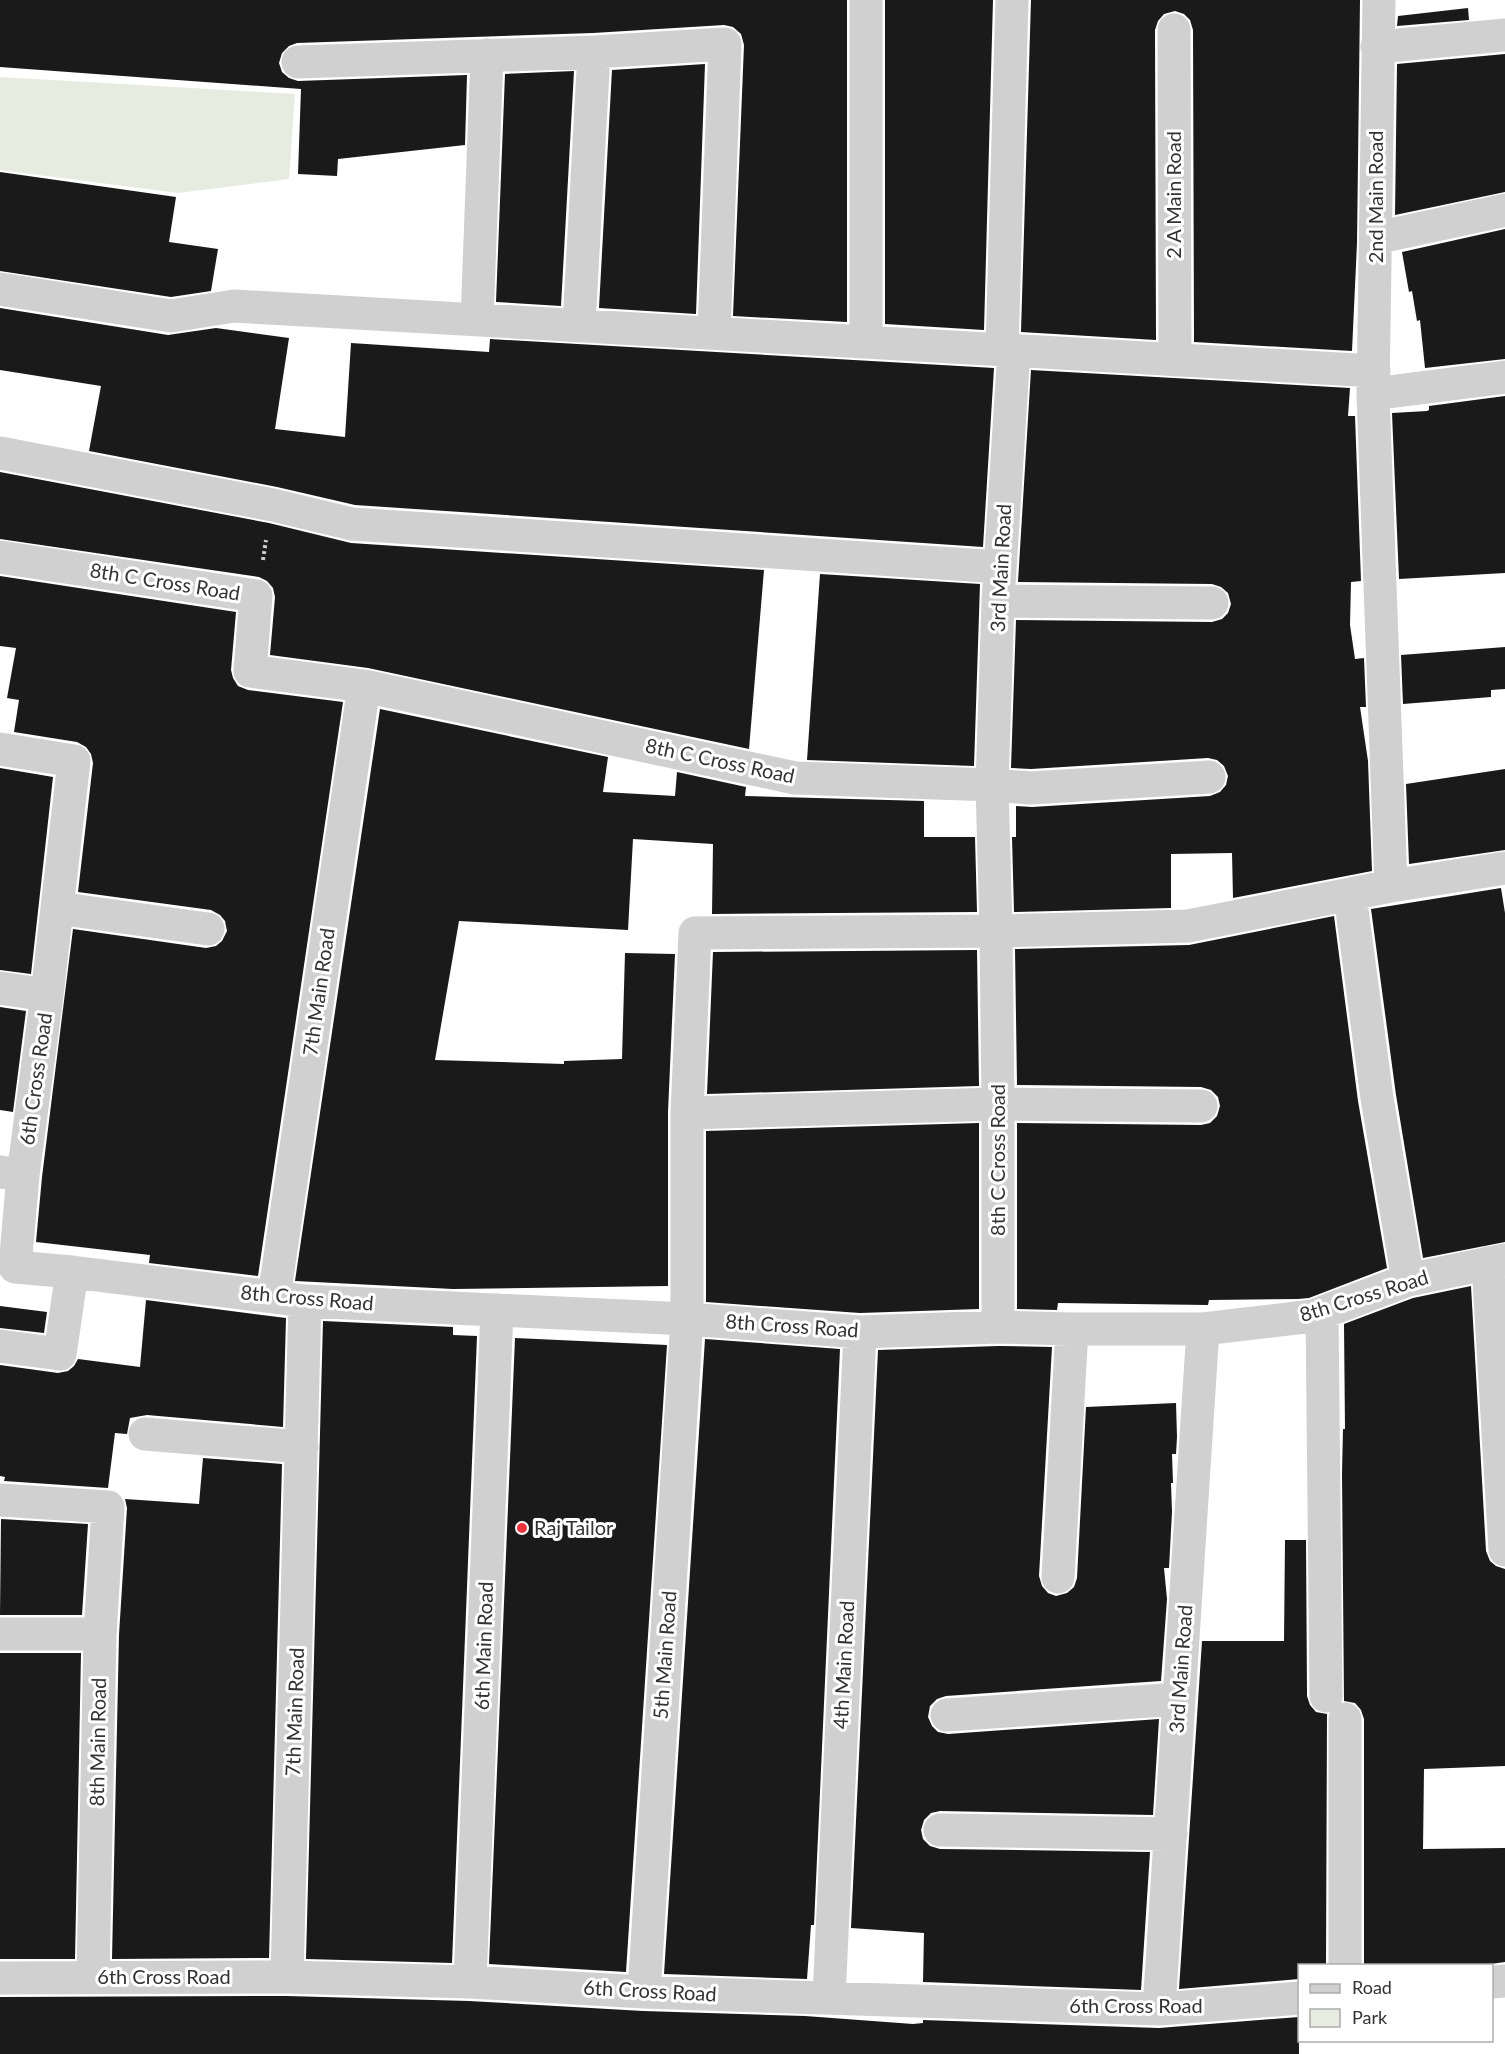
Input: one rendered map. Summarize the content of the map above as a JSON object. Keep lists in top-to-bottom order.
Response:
{
  "streets": {
    "street": [
      "2 A Main Road",
      "2nd Main Road",
      "3rd Main Road",
      "8th C Cross Road",
      "7th Main Road",
      "6th Cross Road",
      "8th Cross Road",
      "6th Main Road",
      "5th Main Road",
      "4th Main Road",
      "8th Main Road"
    ]
  },
  "crossings": [
    ["3rd Main Road", "8th C Cross Road"],
    ["3rd Main Road", "6th Cross Road"],
    ["3rd Main Road", "8th Cross Road"],
    ["8th C Cross Road", "7th Main Road"],
    ["8th C Cross Road", "8th Cross Road"],
    ["8th C Cross Road", "5th Main Road"],
    ["7th Main Road", "6th Cross Road"],
    ["7th Main Road", "8th Cross Road"],
    ["6th Cross Road", "8th Cross Road"],
    ["6th Cross Road", "6th Main Road"],
    ["6th Cross Road", "5th Main Road"],
    ["6th Cross Road", "4th Main Road"],
    ["6th Cross Road", "8th Main Road"],
    ["8th Cross Road", "6th Main Road"],
    ["8th Cross Road", "5th Main Road"],
    ["8th Cross Road", "4th Main Road"]
  ],
  "places": ["Raj Tailor"],
  "legend": ["Road", "Park"]
}
